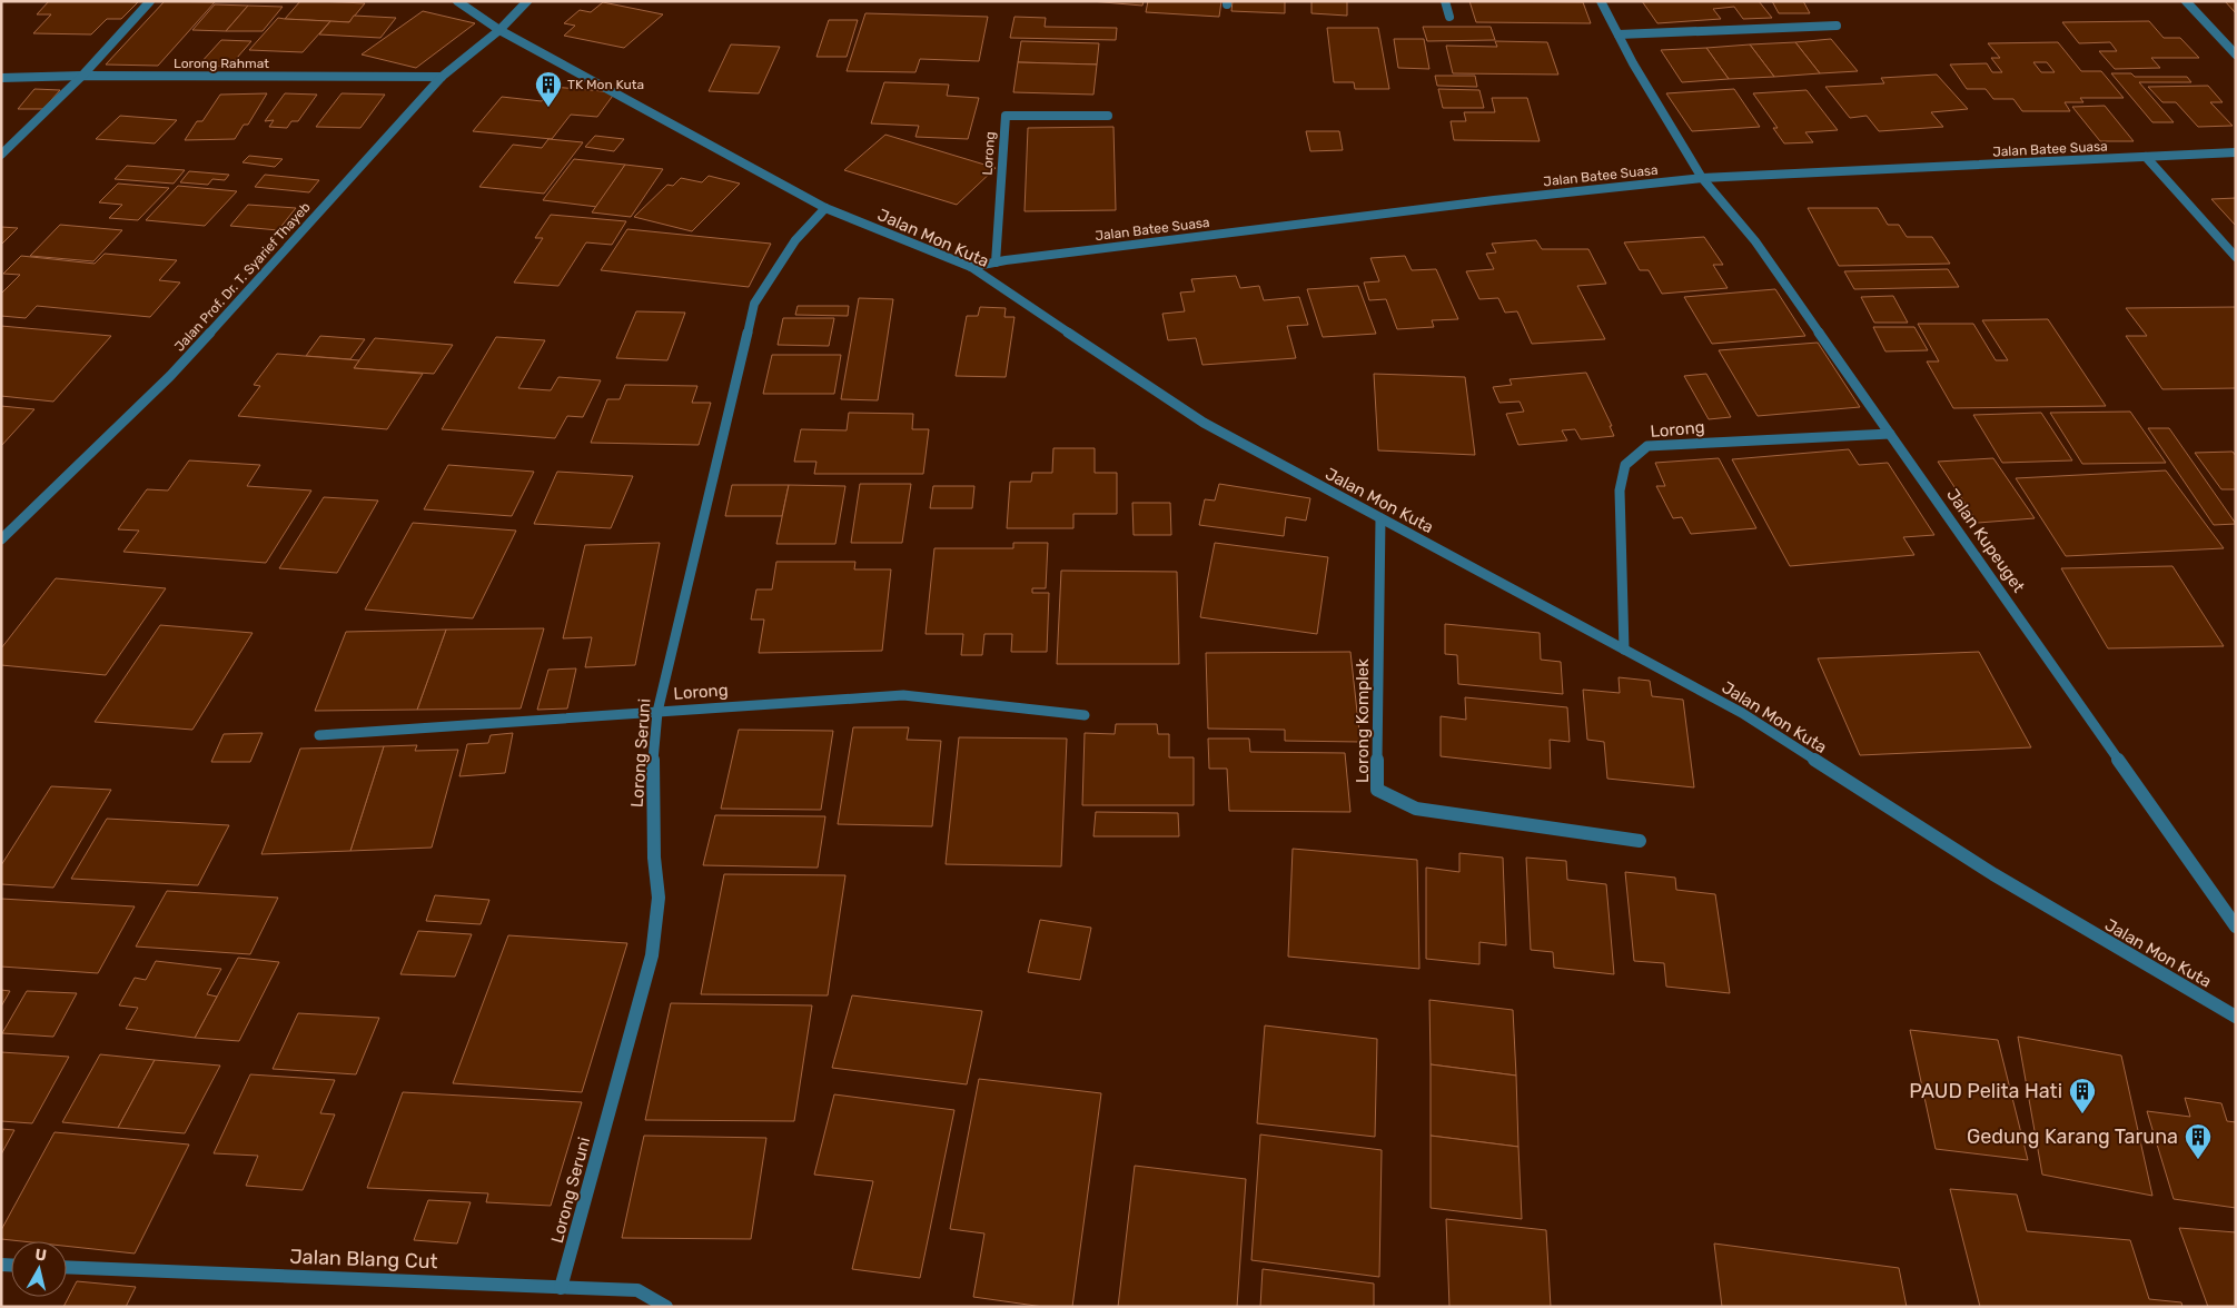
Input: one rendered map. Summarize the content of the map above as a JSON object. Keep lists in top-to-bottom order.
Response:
{
  "streets": {
    "street": [
      "Lorong Rahmat",
      "Jalan Batee Suasa",
      "Lorong",
      "Jalan Mon Kuta",
      "Jalan Prof. Dr. T. Syarief Thayeb",
      "Jalan Kupeuget",
      "Lorong Komplek",
      "Lorong Seruni",
      "Jalan Blang Cut"
    ]
  },
  "crossings": [
    ["Lorong Rahmat", "Jalan Prof. Dr. T. Syarief Thayeb"],
    ["Jalan Batee Suasa", "Lorong"],
    ["Jalan Batee Suasa", "Jalan Mon Kuta"],
    ["Jalan Batee Suasa", "Jalan Kupeuget"],
    ["Lorong", "Jalan Mon Kuta"],
    ["Lorong", "Jalan Kupeuget"],
    ["Lorong", "Lorong Seruni"],
    ["Jalan Mon Kuta", "Jalan Prof. Dr. T. Syarief Thayeb"],
    ["Jalan Mon Kuta", "Lorong Komplek"],
    ["Jalan Mon Kuta", "Lorong Seruni"],
    ["Lorong Seruni", "Jalan Blang Cut"]
  ],
  "places": {
    "building": ["TK Mon Kuta", "PAUD Pelita Hati", "Gedung Karang Taruna"]
  },
  "north": "top"
}
